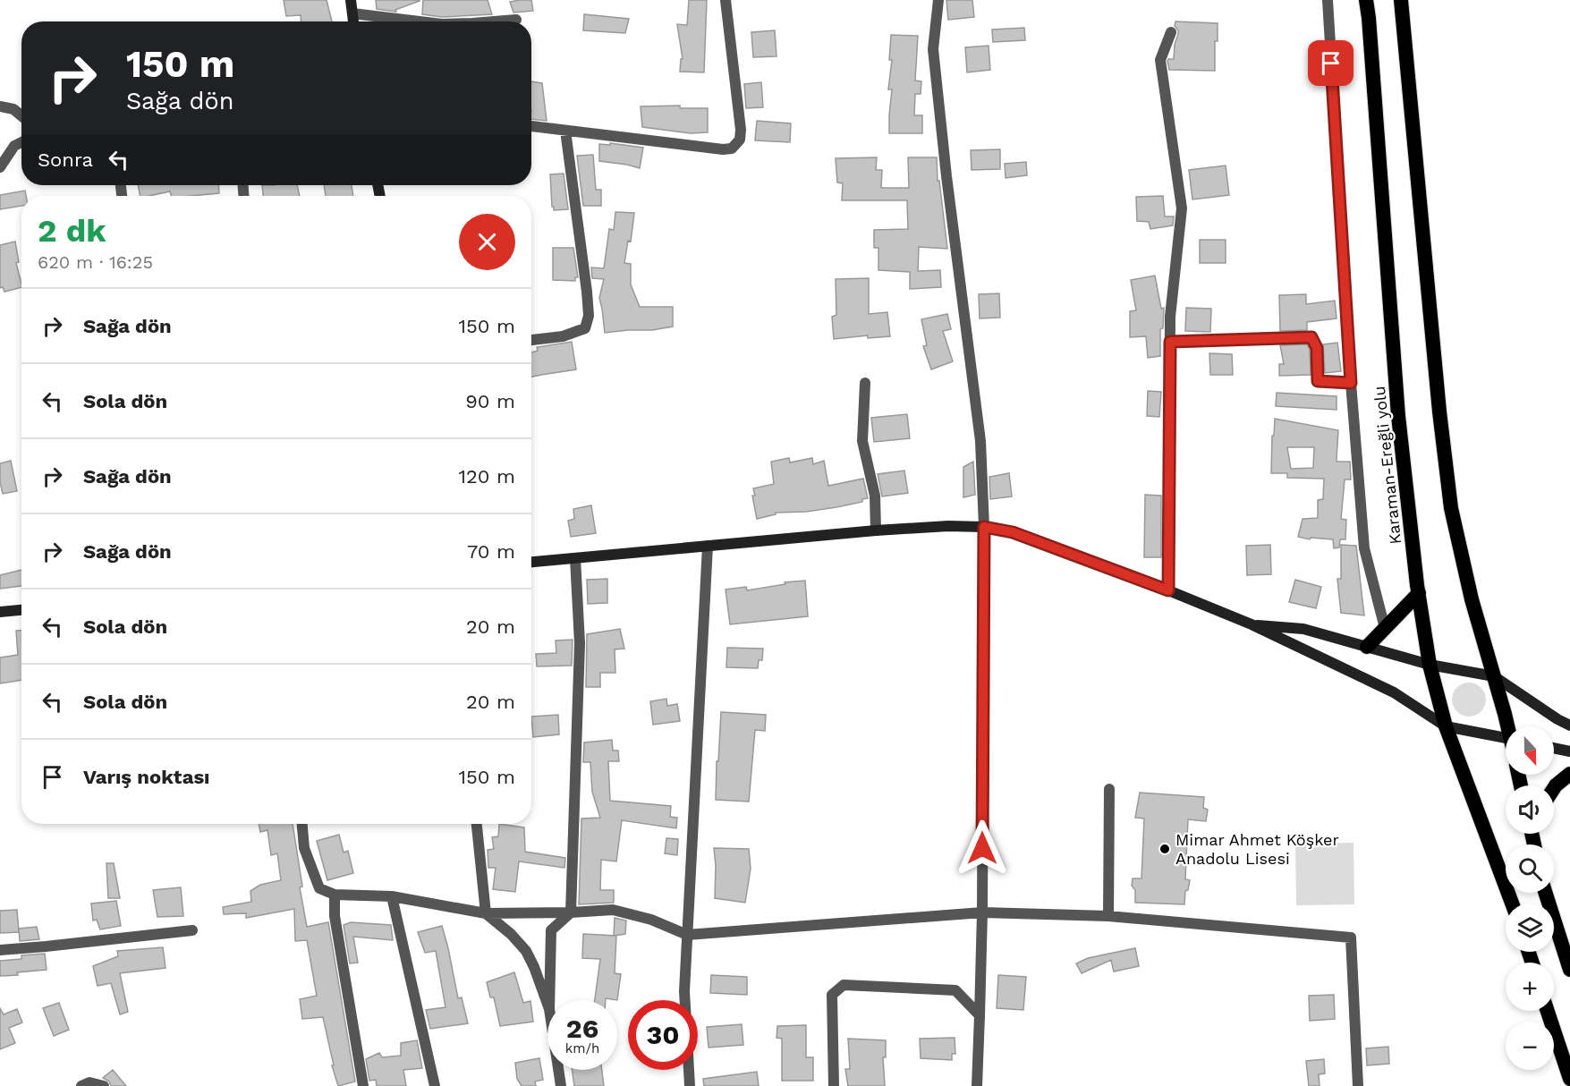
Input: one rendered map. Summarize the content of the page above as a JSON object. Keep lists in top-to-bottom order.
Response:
{
  "streets": {
    "highway": ["Karaman-Ereğli yolu"]
  },
  "places": ["Mimar Ahmet Köşker Anadolu Lisesi"],
  "north": "bottom",
  "page": {
    "turn": ["150 m", "Sağa dön"],
    "then": "Sonra",
    "heading": ["2 dk", "620 m · 16:25"],
    "list": [
      {
        "name": "Sağa dön",
        "value": "150 m"
      },
      {
        "name": "Sola dön",
        "value": "90 m"
      },
      {
        "name": "Sağa dön",
        "value": "120 m"
      },
      {
        "name": "Sağa dön",
        "value": "70 m"
      },
      {
        "name": "Sola dön",
        "value": "20 m"
      },
      {
        "name": "Sola dön",
        "value": "20 m"
      },
      {
        "name": "Varış noktası",
        "value": "150 m"
      }
    ],
    "map_buttons": ["+", "−"],
    "speed": "26 km/h",
    "limit": "30"
  }
}
